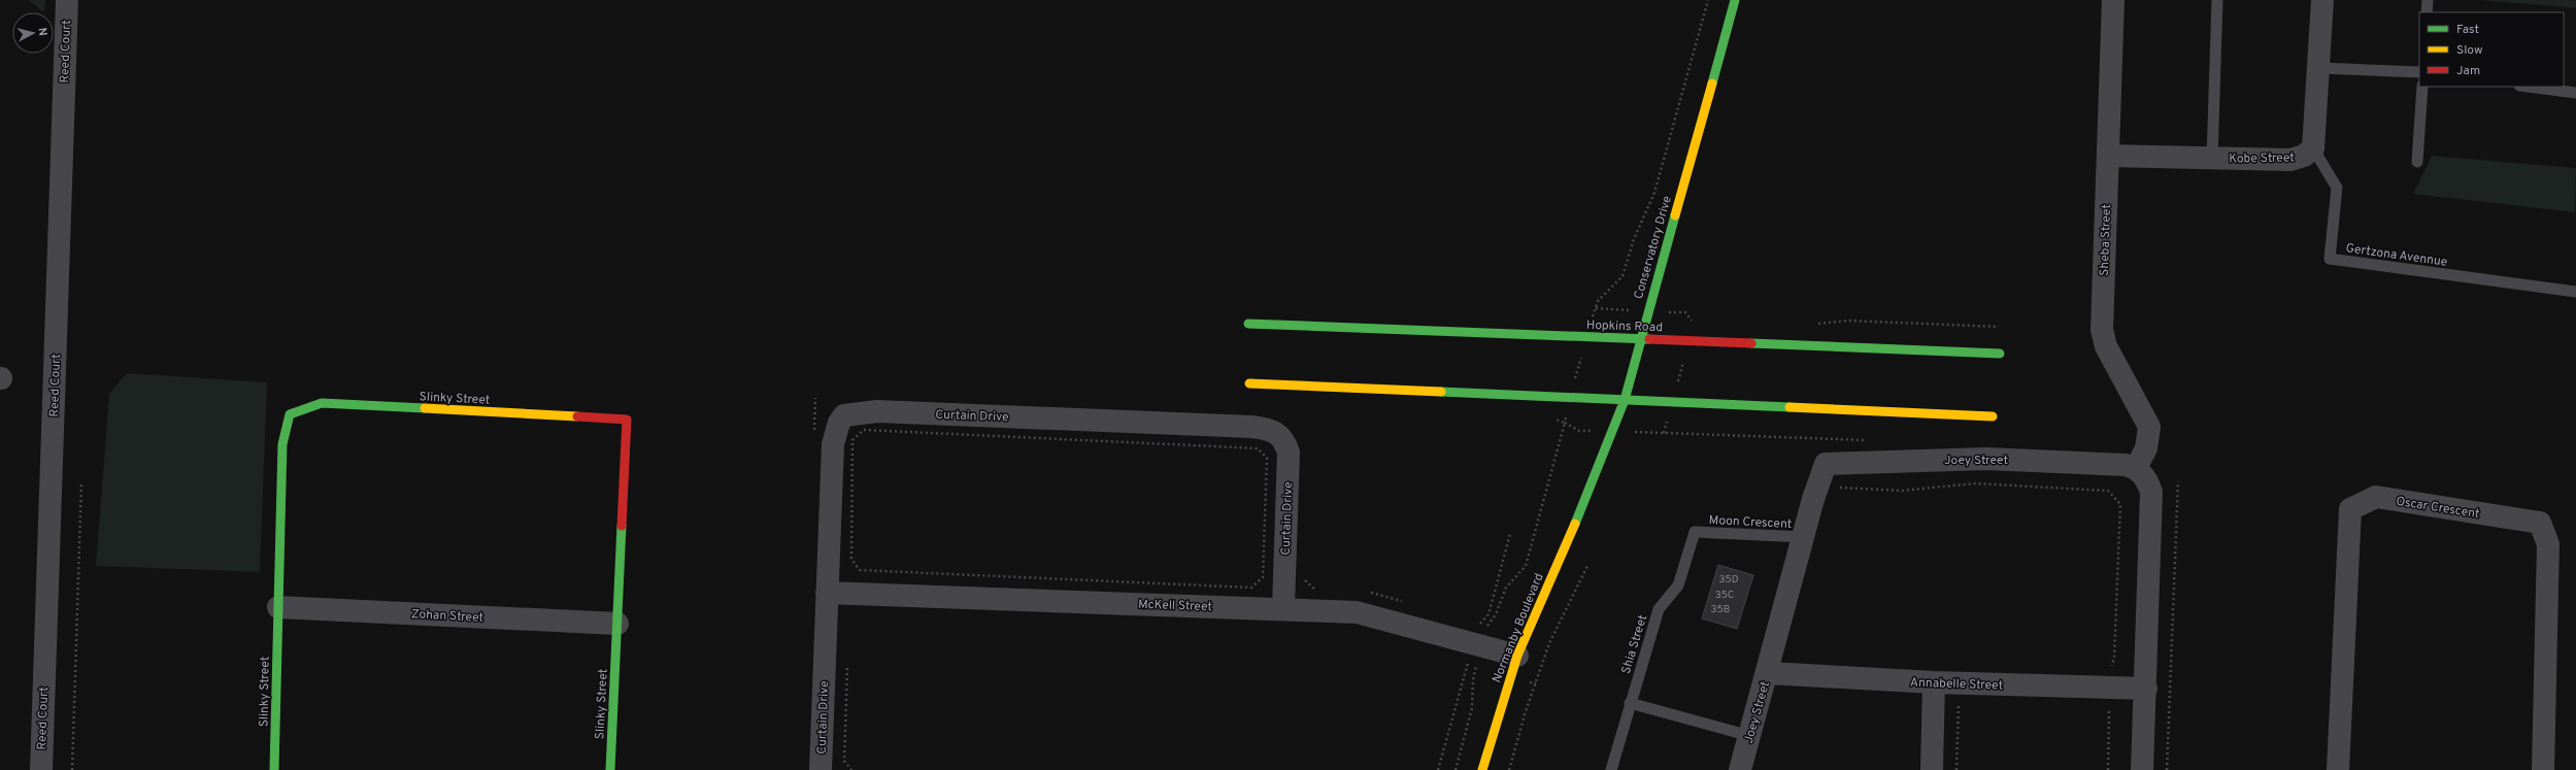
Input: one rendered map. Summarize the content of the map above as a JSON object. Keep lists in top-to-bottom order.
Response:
{
  "streets": {
    "street": [
      "Reed Court",
      "Kobe Street",
      "Sheba Street",
      "Conservatory Drive",
      "Hopkins Road",
      "Slinky Street",
      "Curtain Drive",
      "Joey Street",
      "Oscar Crescent",
      "McKell Street",
      "Zohan Street",
      "Normanby Boulevard",
      "Annabelle Street"
    ],
    "lane": ["Gertzona Avennue", "Moon Crescent", "Shia Street"]
  },
  "crossings": [
    ["Kobe Street", "Sheba Street"],
    ["Kobe Street", "Gertzona Avennue"],
    ["Sheba Street", "Joey Street"],
    ["Conservatory Drive", "Hopkins Road"],
    ["Conservatory Drive", "Normanby Boulevard"],
    ["Slinky Street", "Zohan Street"],
    ["Curtain Drive", "McKell Street"],
    ["Joey Street", "Moon Crescent"],
    ["Joey Street", "Annabelle Street"],
    ["Moon Crescent", "Shia Street"],
    ["McKell Street", "Normanby Boulevard"]
  ],
  "house_numbers": ["35D", "35C", "35B"],
  "legend": ["Fast", "Slow", "Jam"],
  "north": "right"
}
